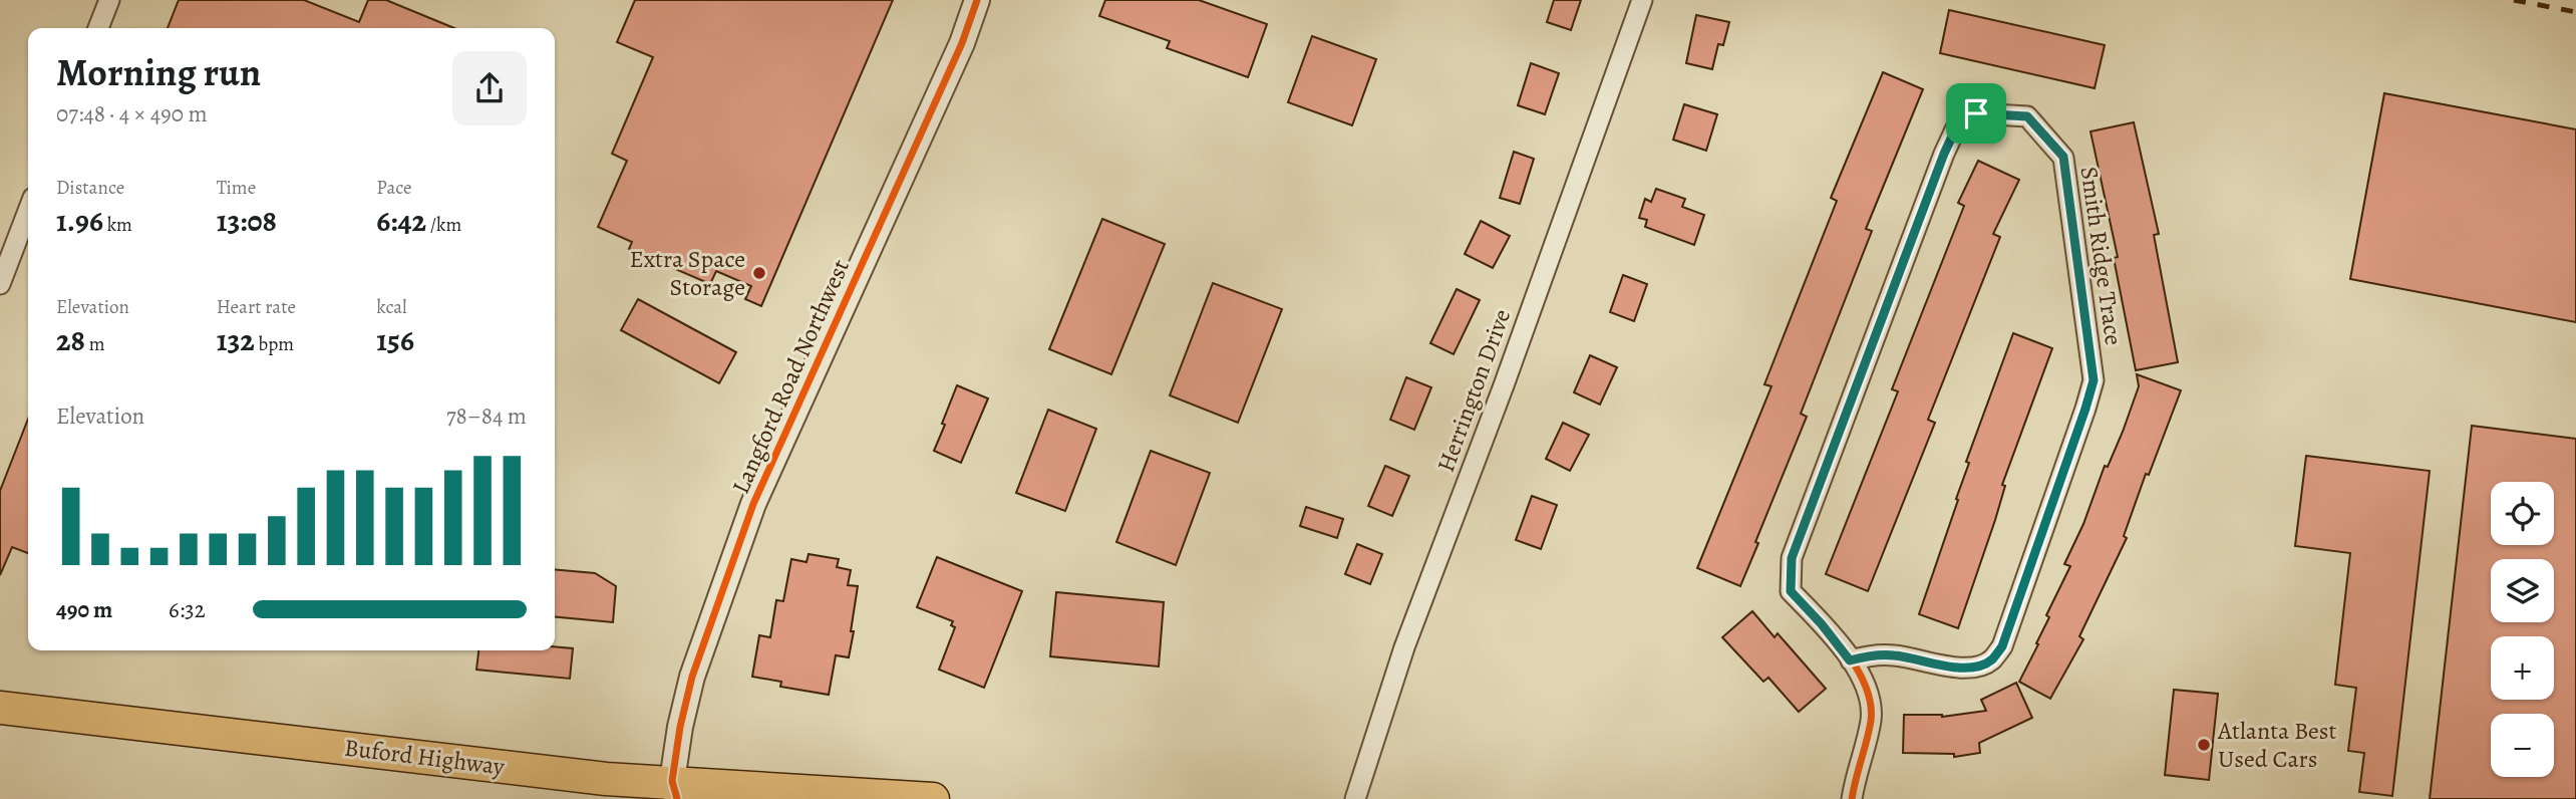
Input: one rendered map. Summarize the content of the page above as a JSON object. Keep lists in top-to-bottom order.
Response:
{
  "streets": {
    "main road": ["Buford Highway"],
    "street": ["Smith Ridge Trace", "Langford Road Northwest", "Herrington Drive"]
  },
  "crossings": [
    ["Langford Road Northwest", "Buford Highway"]
  ],
  "places": ["Extra Space Storage", "Atlanta Best Used Cars"],
  "page": {
    "heading": ["Morning run", "07:48 · 4 × 490 m"],
    "stats": [
      ["Distance", "1.96 km"],
      ["Time", "13:08"],
      ["Pace", "6:42 /km"],
      ["Elevation", "28 m"],
      ["Heart rate", "132 bpm"],
      ["kcal", "156"]
    ],
    "chart": ["Elevation", "78–84 m"],
    "map_buttons": ["+", "−"],
    "list": [
      {
        "name": "490 m",
        "note": "6:32"
      }
    ]
  }
}
